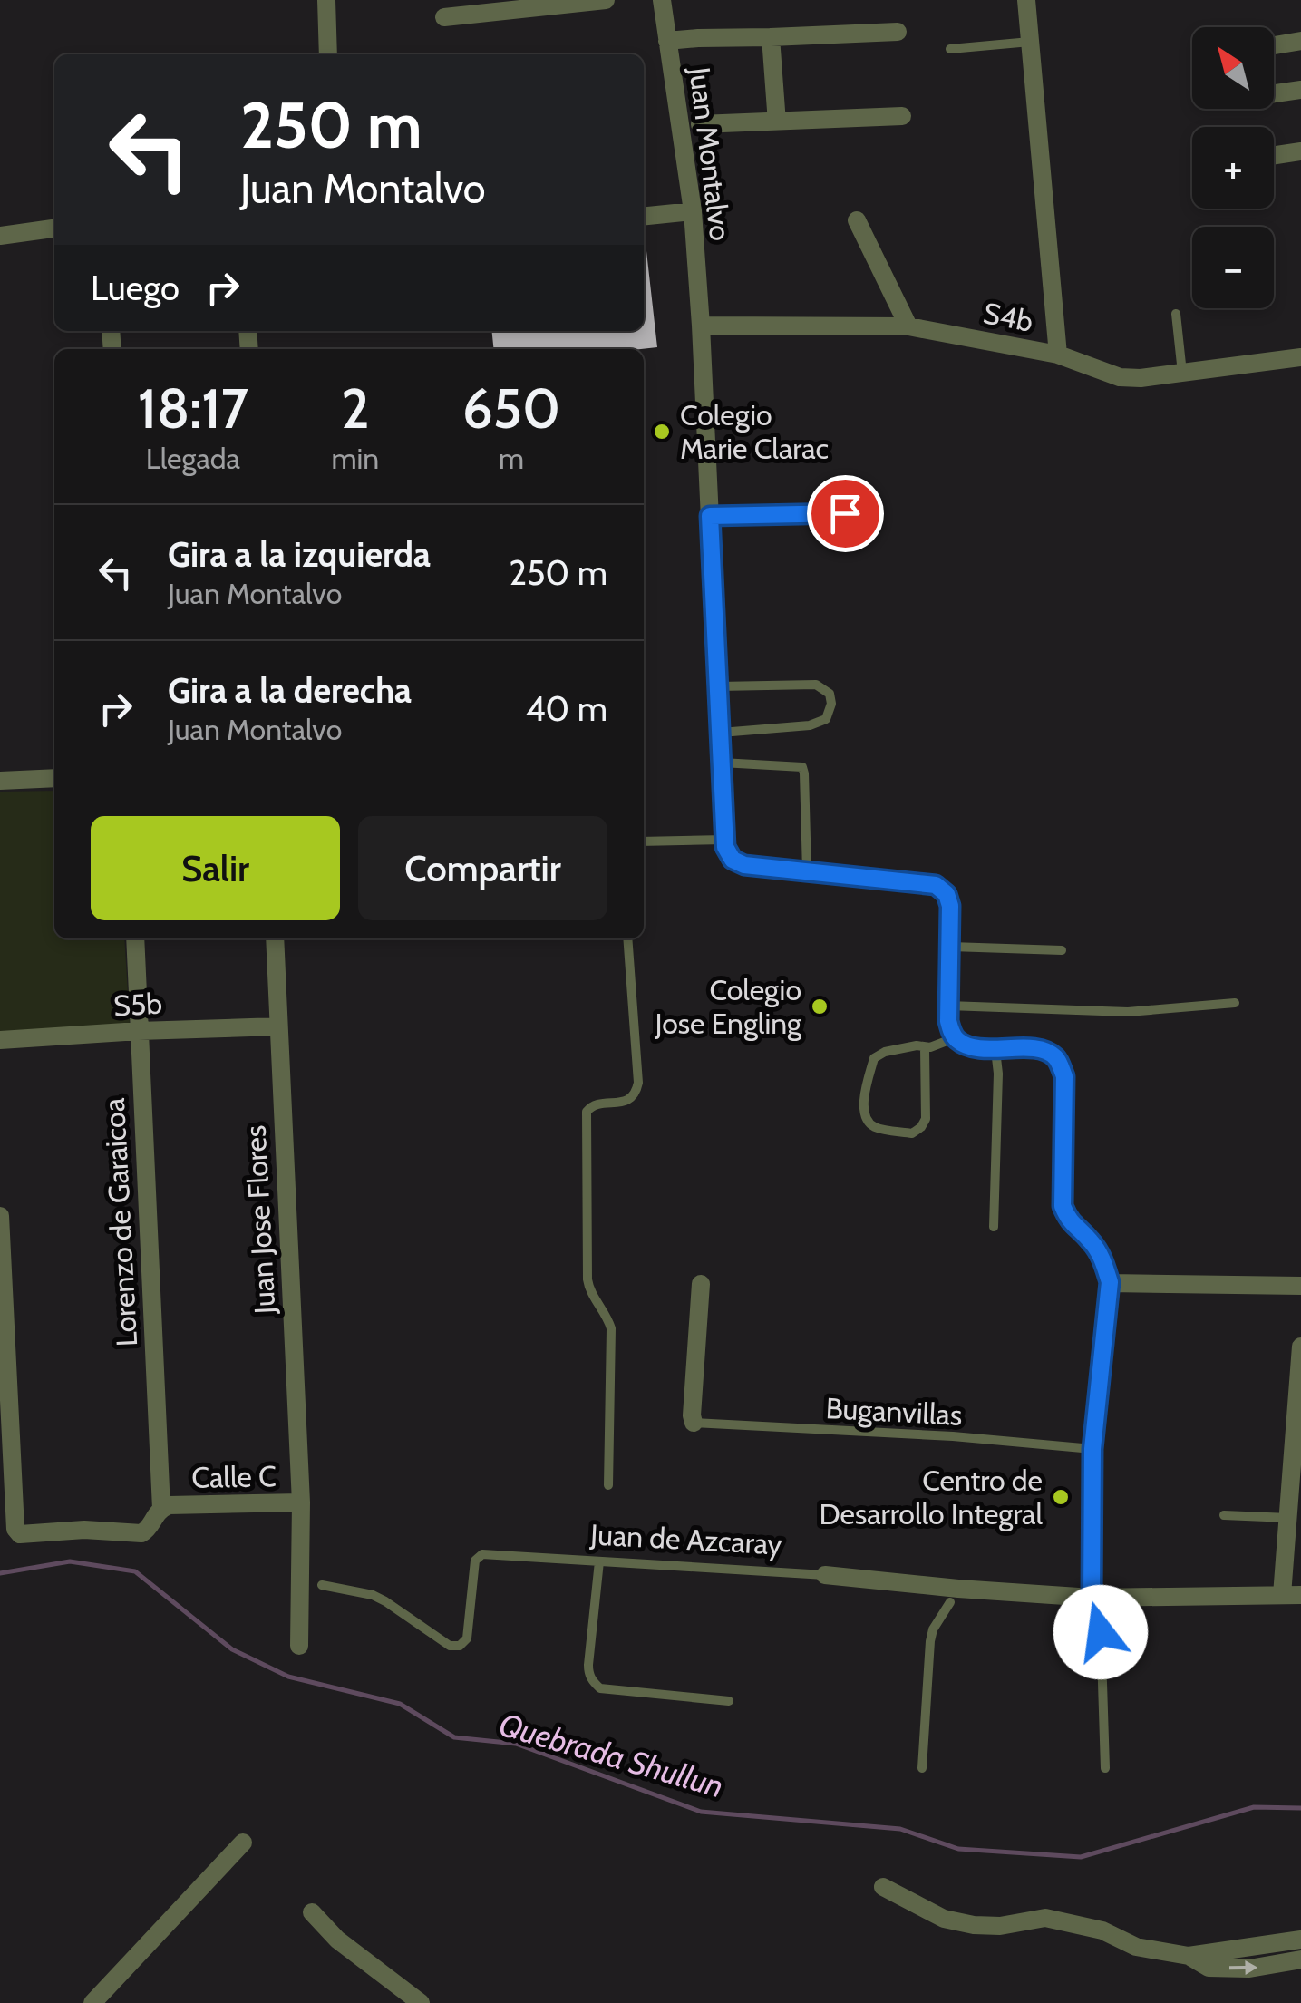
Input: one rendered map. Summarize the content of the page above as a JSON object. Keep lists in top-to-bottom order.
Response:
{
  "streets": {
    "street": [
      "Juan Montalvo",
      "S4b",
      "S5b",
      "Juan Jose Flores",
      "Lorenzo de Garaicoa",
      "Calle C",
      "Juan de Azcaray"
    ],
    "lane": ["Buganvillas"]
  },
  "crossings": [
    ["Juan Montalvo", "S4b"],
    ["S5b", "Juan Jose Flores"],
    ["S5b", "Lorenzo de Garaicoa"],
    ["Juan Jose Flores", "Calle C"],
    ["Lorenzo de Garaicoa", "Calle C"]
  ],
  "water": ["Quebrada Shullun"],
  "places": ["Colegio Marie Clarac", "Colegio Jose Engling", "Centro de Desarrollo Integral"],
  "north": "top left",
  "page": {
    "map_buttons": ["+", "−"],
    "turn": ["250 m", "Juan Montalvo"],
    "then": "Luego",
    "eta": [
      "18:17",
      "Llegada",
      "2",
      "min",
      "650",
      "m"
    ],
    "list": [
      {
        "name": "Gira a la izquierda",
        "note": "Juan Montalvo",
        "value": "250 m"
      },
      {
        "name": "Gira a la derecha",
        "note": "Juan Montalvo",
        "value": "40 m"
      }
    ],
    "buttons": ["Salir", "Compartir"]
  }
}
